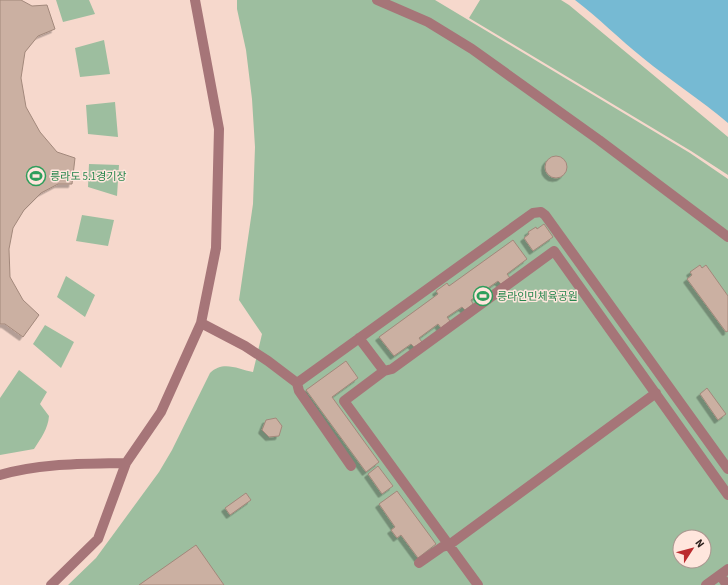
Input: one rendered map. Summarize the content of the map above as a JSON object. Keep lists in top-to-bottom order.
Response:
{
  "places": {
    "sports": ["릉라도 5.1경기장", "릉라인민체육공원"]
  },
  "north": "top right"
}
